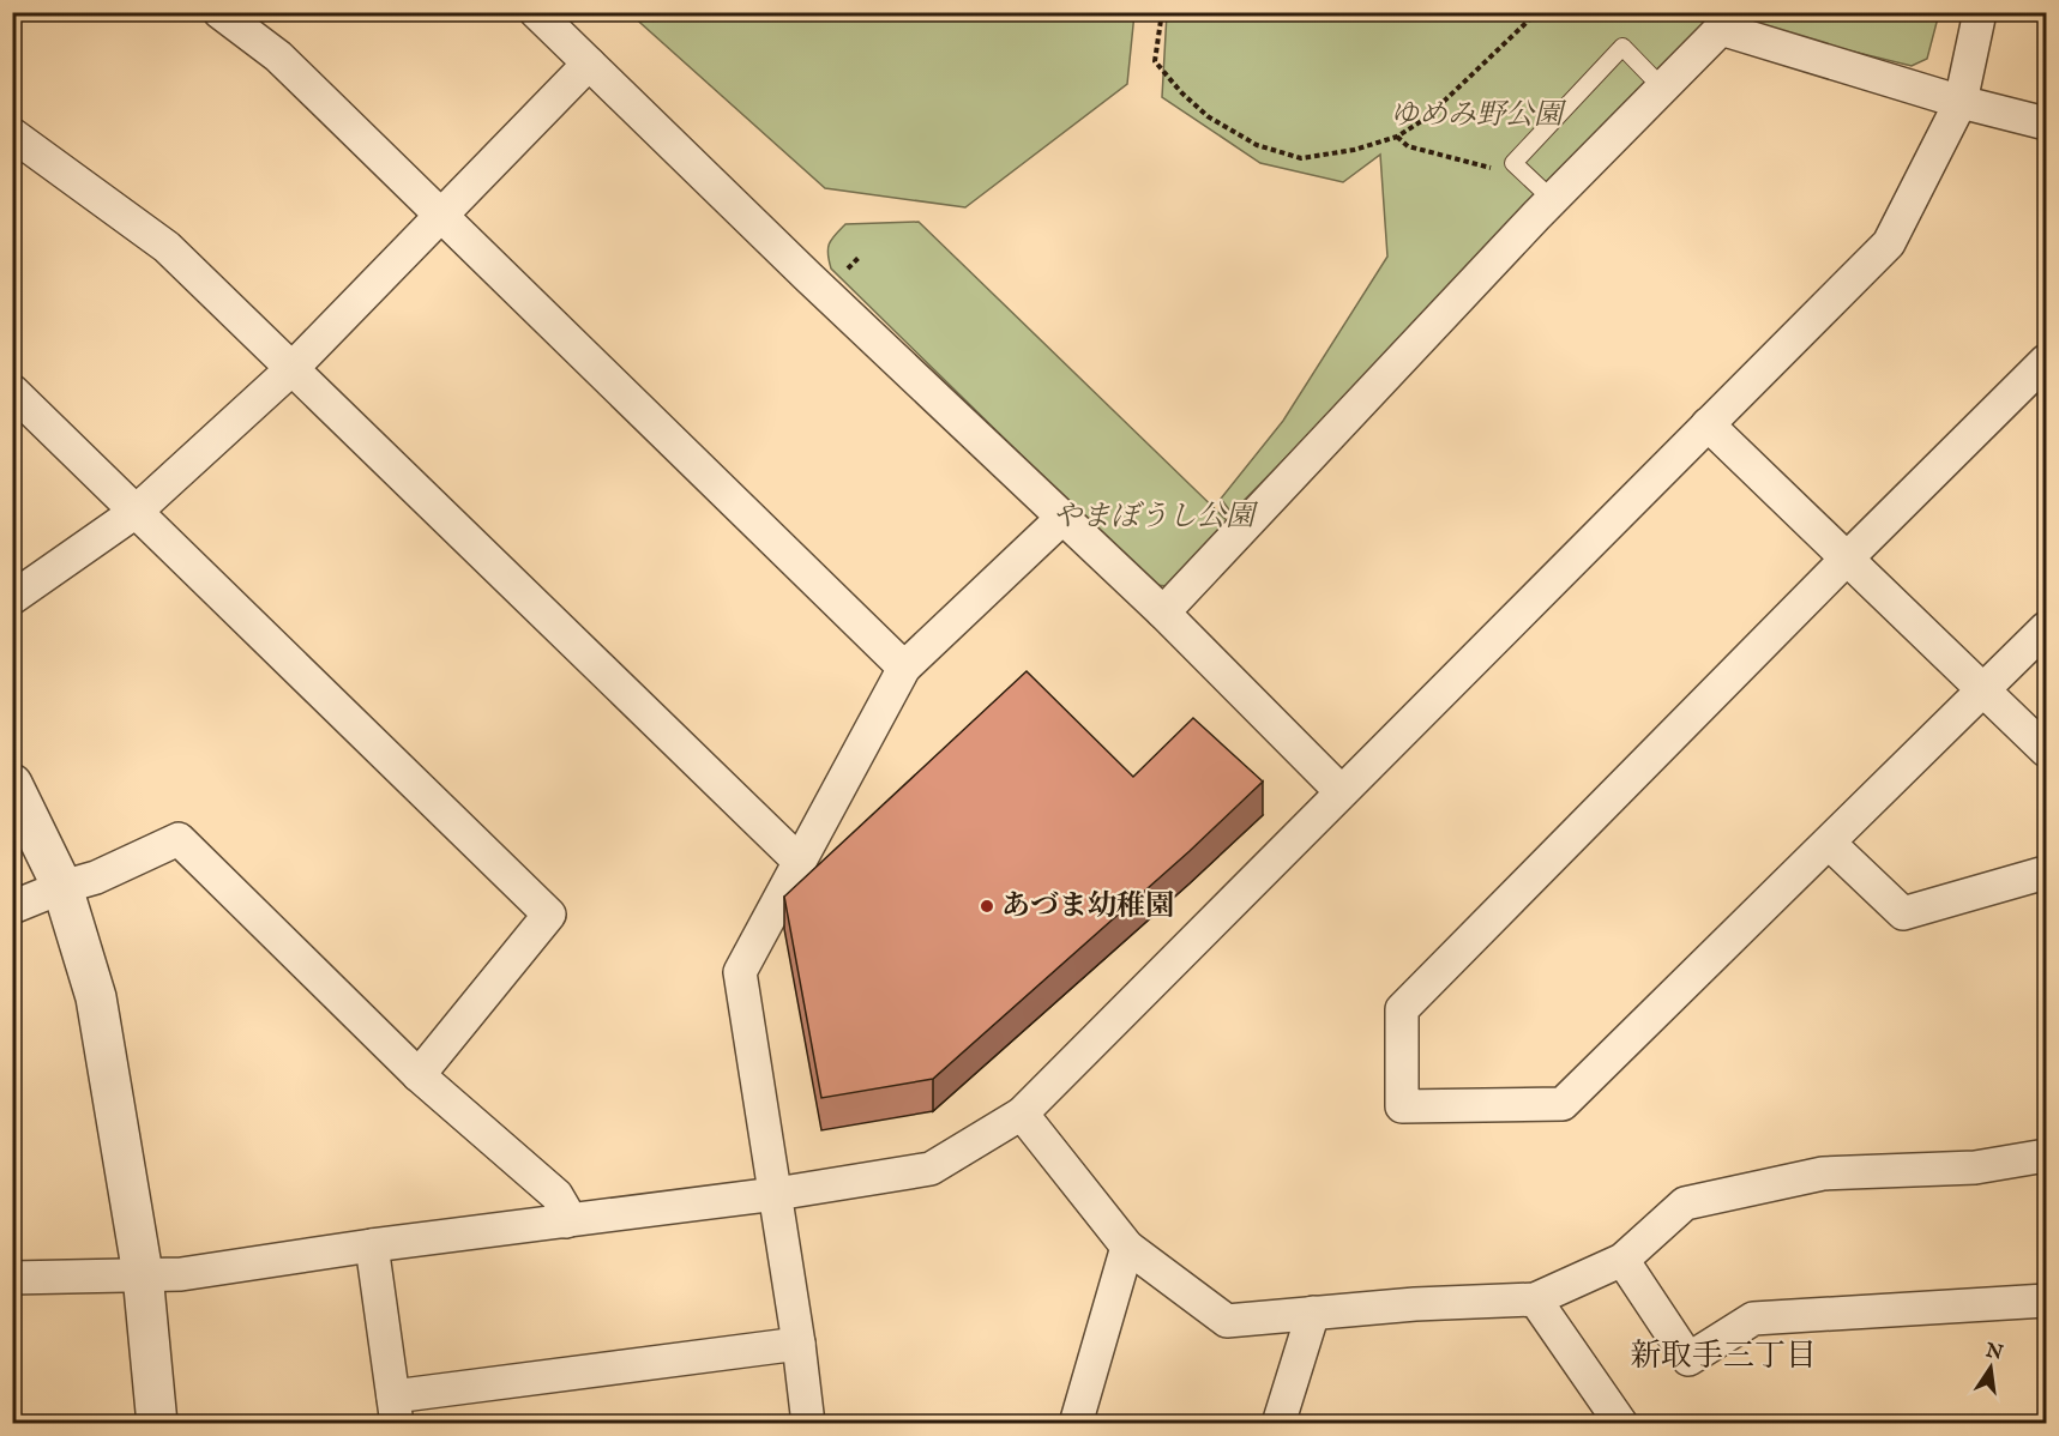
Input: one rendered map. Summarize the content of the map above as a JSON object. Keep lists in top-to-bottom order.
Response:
{
  "districts": ["新取手三丁目"],
  "parks": ["ゆめみ野公園", "やまぼうし公園"],
  "places": ["あづま幼稚園"],
  "north": "top"
}
